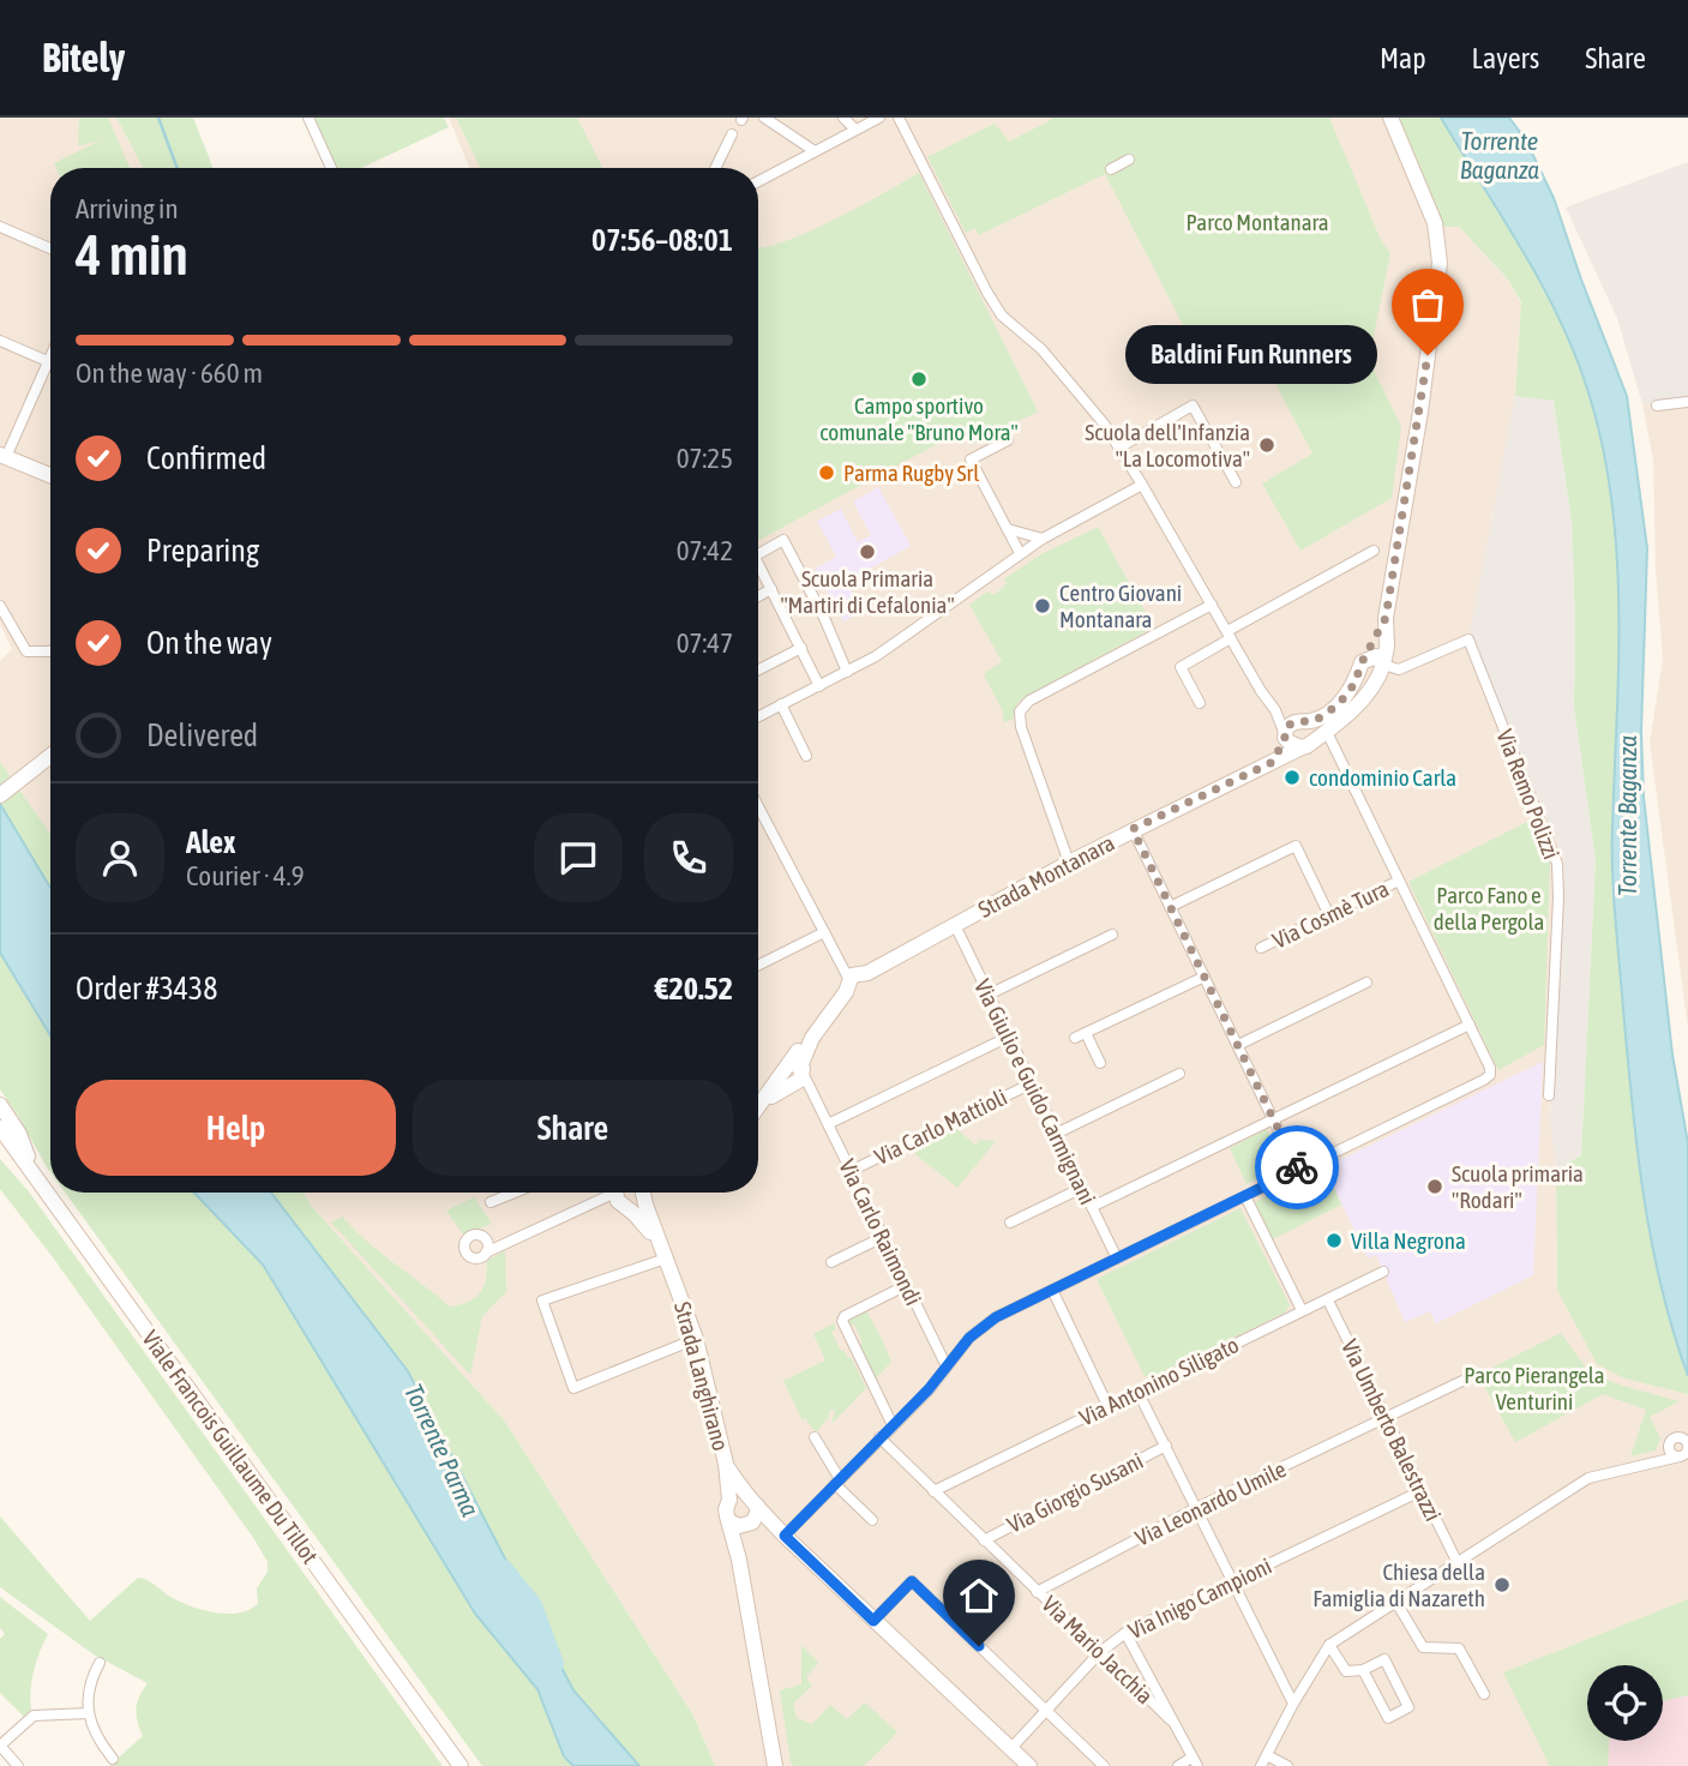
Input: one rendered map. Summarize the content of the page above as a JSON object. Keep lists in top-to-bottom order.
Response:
{
  "streets": {
    "street": [
      "Via Remo Polizzi",
      "Strada Montanara",
      "Via Cosmè Tura",
      "Via Giulio e Guido Carmignani",
      "Via Carlo Mattioli",
      "Via Carlo Raimondi",
      "Strada Langhirano",
      "Via Antonino Siligato",
      "Via Umberto Balestrazzi",
      "Viale Francois Guillaume Du Tillot",
      "Via Giorgio Susani",
      "Via Leonardo Umile",
      "Via Inigo Campioni",
      "Via Mario Jacchia"
    ]
  },
  "crossings": [
    ["Via Remo Polizzi", "Strada Montanara"],
    ["Strada Montanara", "Via Giulio e Guido Carmignani"],
    ["Strada Montanara", "Via Carlo Raimondi"],
    ["Via Giulio e Guido Carmignani", "Via Carlo Mattioli"],
    ["Via Carlo Mattioli", "Via Carlo Raimondi"],
    ["Via Antonino Siligato", "Via Umberto Balestrazzi"],
    ["Via Antonino Siligato", "Via Mario Jacchia"],
    ["Via Umberto Balestrazzi", "Via Leonardo Umile"],
    ["Via Umberto Balestrazzi", "Via Inigo Campioni"],
    ["Via Giorgio Susani", "Via Mario Jacchia"],
    ["Via Leonardo Umile", "Via Mario Jacchia"],
    ["Via Inigo Campioni", "Via Mario Jacchia"]
  ],
  "water": ["Torrente Baganza", "Torrente Parma"],
  "parks": ["Parco Montanara", "Parco Fano e della Pergola", "Parco Pierangela Venturini"],
  "places": [
    "Baldini Fun Runners",
    "Campo sportivo comunale \"Bruno Mora\"",
    "Scuola dell'Infanzia \"La Locomotiva\"",
    "Parma Rugby Srl",
    "Scuola Primaria \"Martiri di Cefalonia\"",
    "Centro Giovani Montanara",
    "condominio Carla",
    "Scuola primaria \"Rodari\"",
    "Villa Negrona",
    "Chiesa della Famiglia di Nazareth"
  ],
  "page": {
    "header": "Bitely",
    "nav": ["Map", "Layers", "Share"],
    "heading": ["4 min", "Arriving in", "07:56–08:01"],
    "panel": [
      "Alex",
      "Courier · 4.9",
      "Order #3438",
      "€20.52"
    ],
    "bar": "On the way · 660 m",
    "bubble": "Baldini Fun Runners",
    "list": [
      ["Confirmed", "07:25"],
      ["Preparing", "07:42"],
      ["On the way", "07:47"],
      "Delivered"
    ],
    "buttons": ["Help", "Share"]
  }
}
